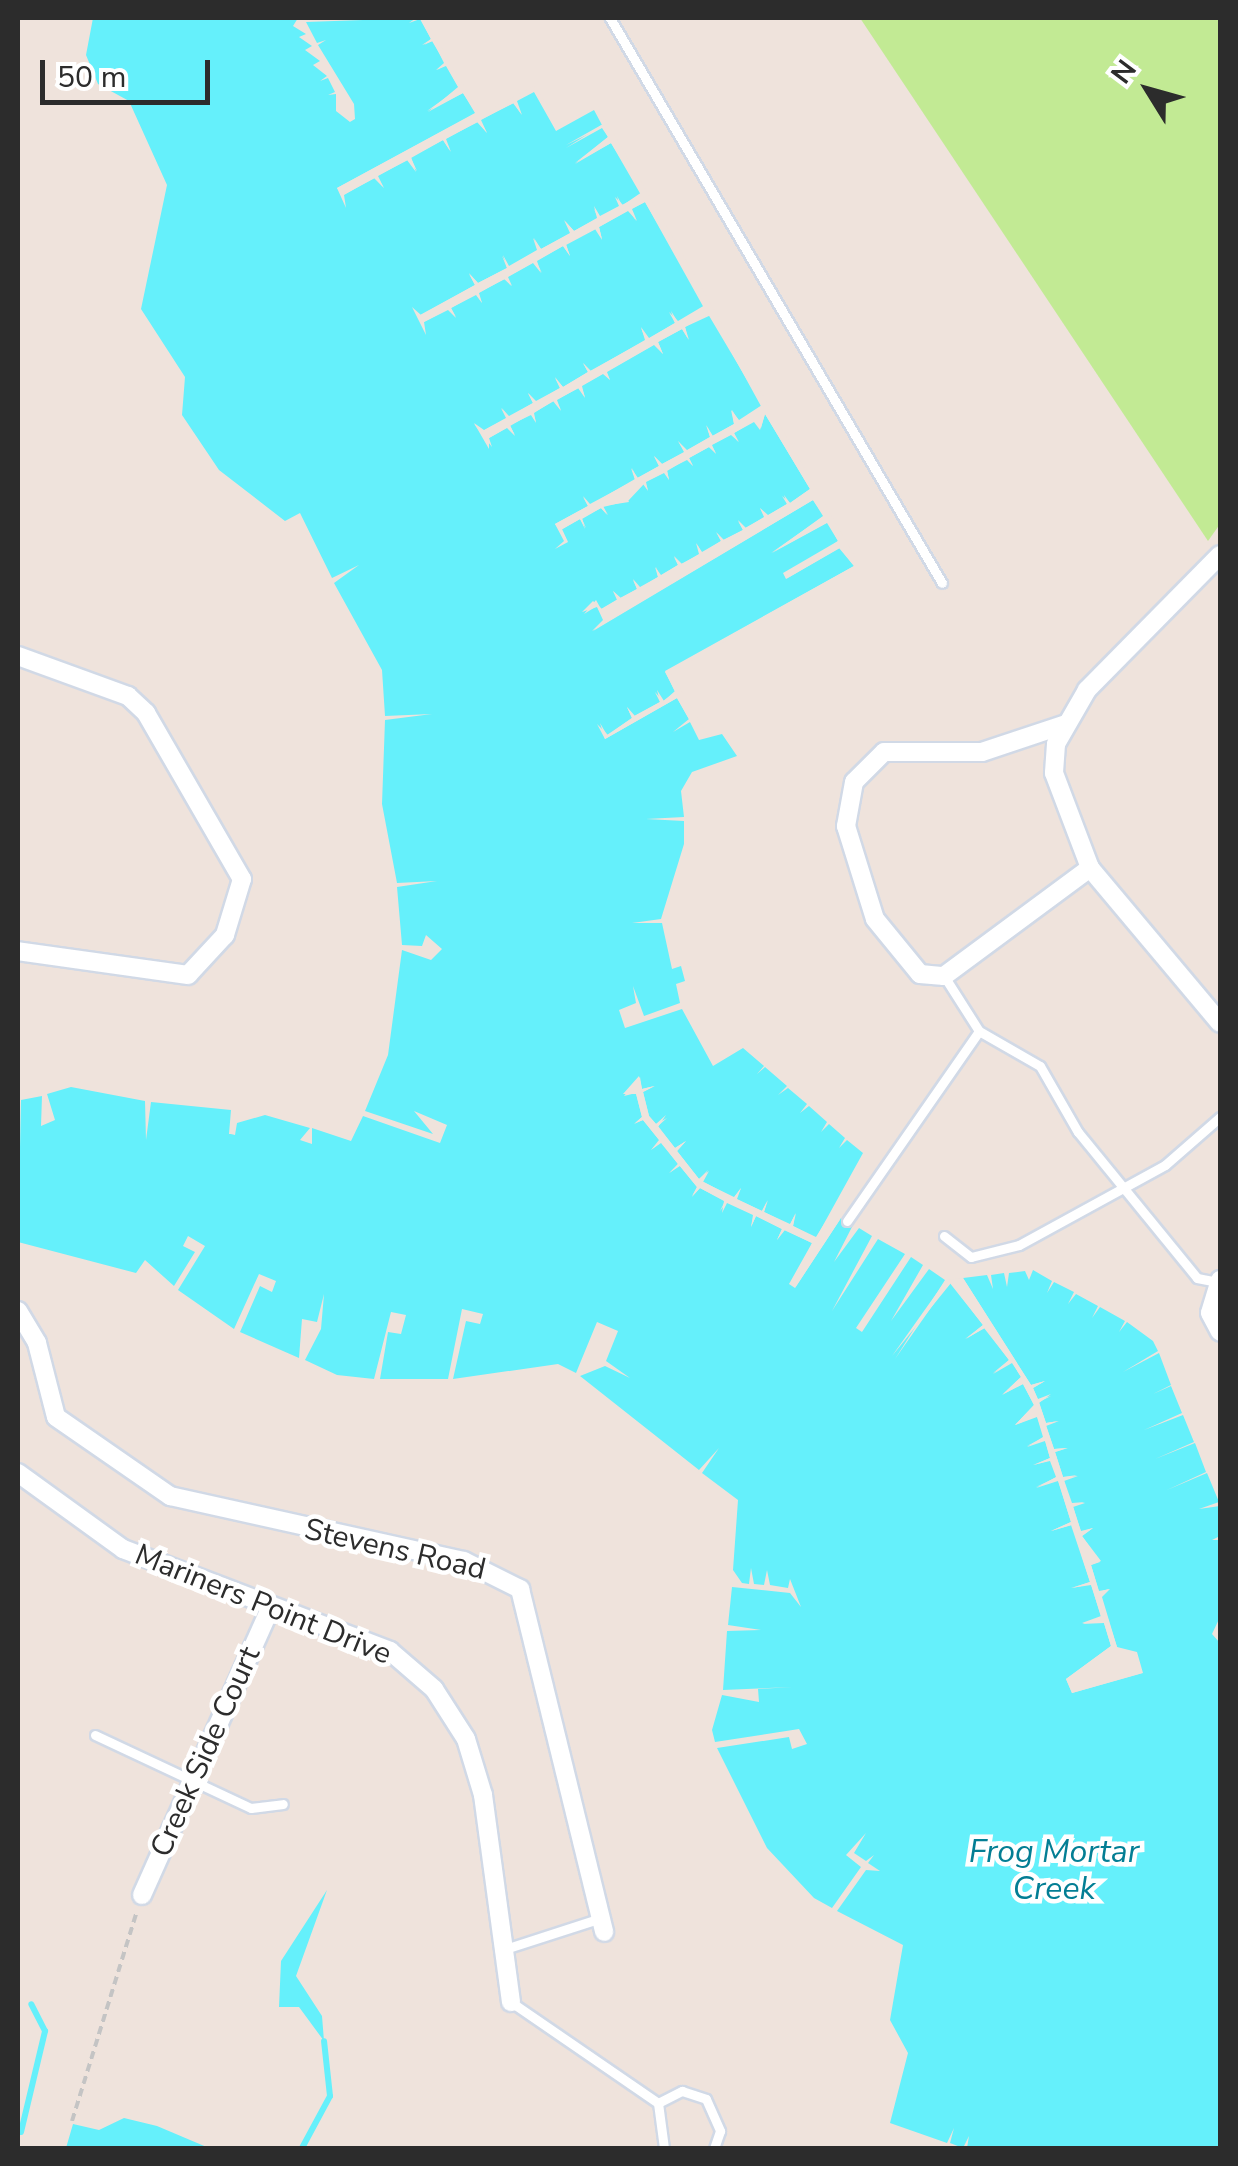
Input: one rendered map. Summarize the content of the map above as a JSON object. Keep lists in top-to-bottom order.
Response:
{
  "streets": {
    "street": ["Stevens Road", "Mariners Point Drive", "Creek Side Court"]
  },
  "crossings": [
    ["Mariners Point Drive", "Creek Side Court"]
  ],
  "water": ["Frog Mortar Creek"],
  "scale_bar": "50 m",
  "north": "top left"
}
